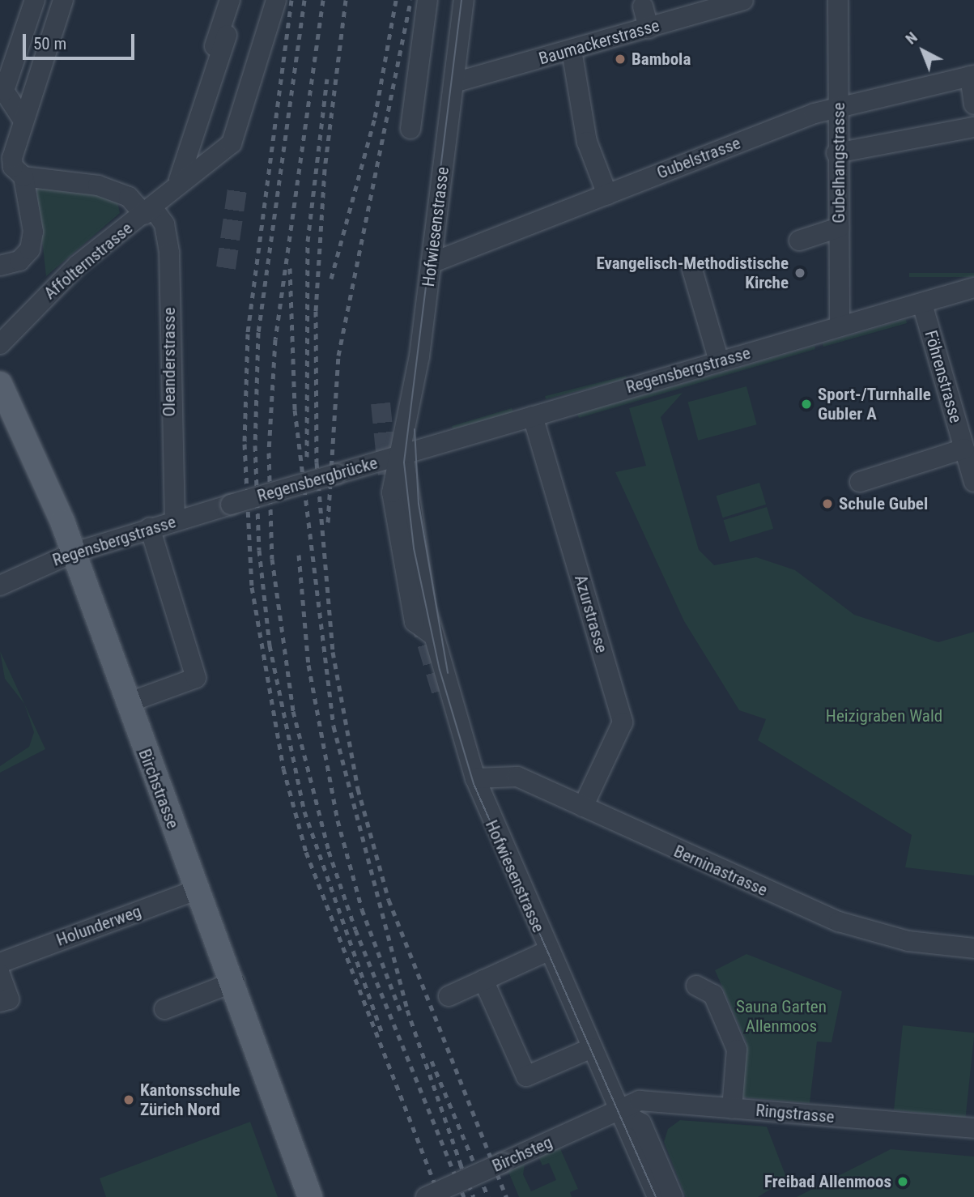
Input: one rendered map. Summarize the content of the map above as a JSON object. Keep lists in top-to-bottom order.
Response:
{
  "streets": {
    "main road": ["Birchstrasse"],
    "street": [
      "Baumackerstrasse",
      "Gubelstrasse",
      "Gubelhangstrasse",
      "Hofwiesenstrasse",
      "Affolternstrasse",
      "Oleanderstrasse",
      "Regensbergstrasse",
      "Föhrenstrasse",
      "Regensbergbrücke",
      "Azurstrasse",
      "Berninastrasse",
      "Holunderweg",
      "Ringstrasse",
      "Birchsteg"
    ]
  },
  "crossings": [
    ["Baumackerstrasse", "Hofwiesenstrasse"],
    ["Gubelstrasse", "Gubelhangstrasse"],
    ["Gubelstrasse", "Hofwiesenstrasse"],
    ["Gubelhangstrasse", "Regensbergstrasse"],
    ["Hofwiesenstrasse", "Regensbergstrasse"],
    ["Hofwiesenstrasse", "Regensbergbrücke"],
    ["Hofwiesenstrasse", "Berninastrasse"],
    ["Hofwiesenstrasse", "Ringstrasse"],
    ["Hofwiesenstrasse", "Birchsteg"],
    ["Affolternstrasse", "Oleanderstrasse"],
    ["Oleanderstrasse", "Regensbergstrasse"],
    ["Regensbergstrasse", "Föhrenstrasse"],
    ["Regensbergstrasse", "Regensbergbrücke"],
    ["Regensbergstrasse", "Azurstrasse"],
    ["Regensbergstrasse", "Birchstrasse"],
    ["Azurstrasse", "Berninastrasse"],
    ["Birchstrasse", "Holunderweg"],
    ["Ringstrasse", "Birchsteg"]
  ],
  "parks": ["Heizigraben Wald", "Sauna Garten Allenmoos"],
  "places": [
    "Bambola",
    "Evangelisch-Methodistische Kirche",
    "Sport-/Turnhalle Gubler A",
    "Schule Gubel",
    "Kantonsschule Zürich Nord",
    "Freibad Allenmoos"
  ],
  "scale_bar": "50 m",
  "north": "top left"
}
